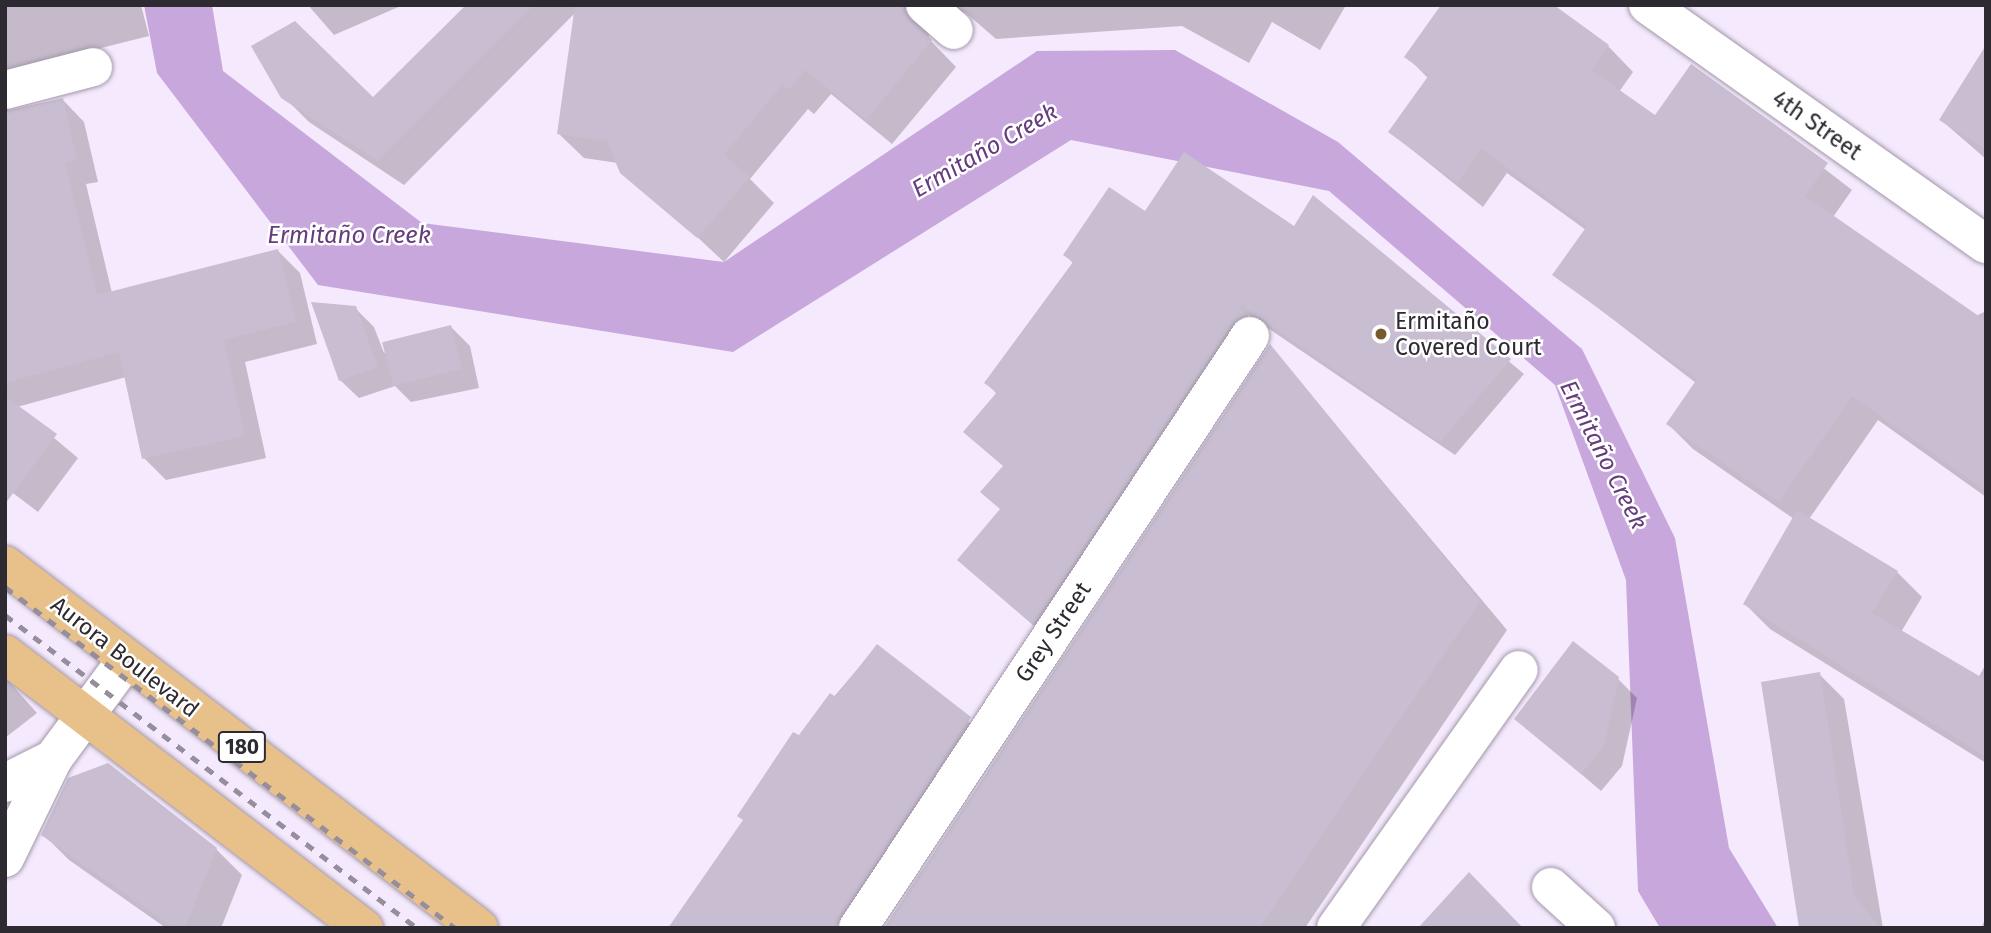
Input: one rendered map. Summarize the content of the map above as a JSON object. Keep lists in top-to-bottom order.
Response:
{
  "streets": {
    "main road": ["Aurora Boulevard", "180"],
    "street": ["4th Street", "Grey Street"]
  },
  "water": ["Ermitaño Creek"],
  "places": ["Ermitaño Covered Court"]
}
